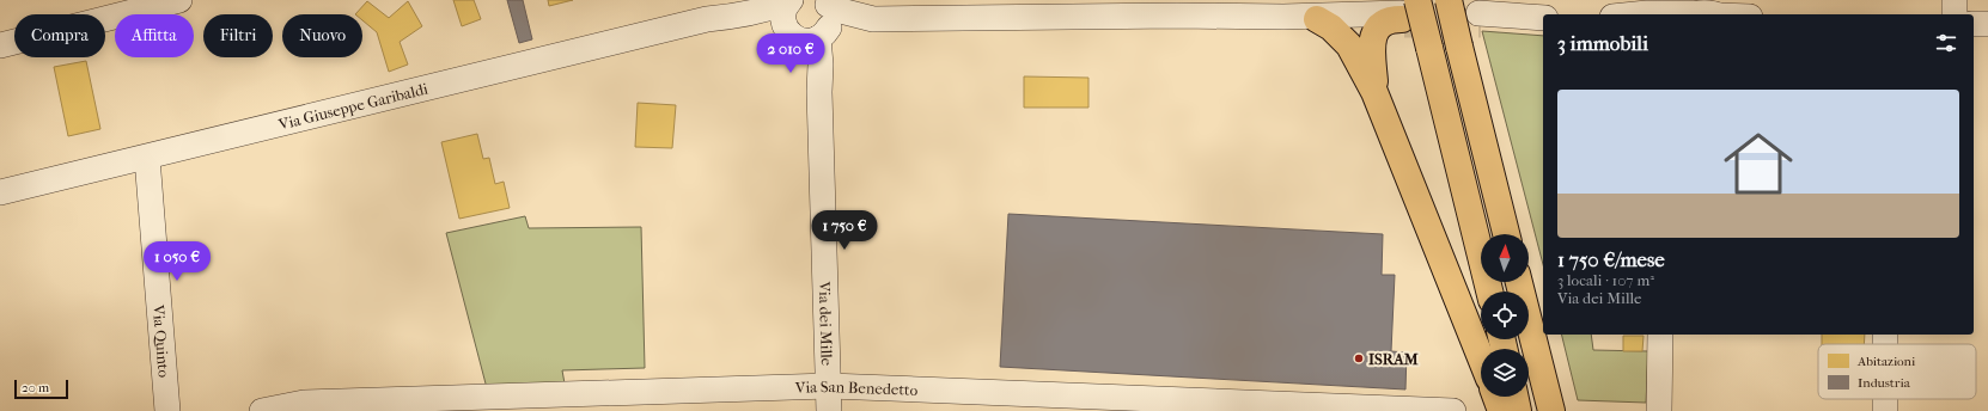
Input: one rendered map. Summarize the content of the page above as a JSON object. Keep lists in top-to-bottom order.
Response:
{
  "streets": {
    "street": [
      "Via Giuseppe Garibaldi",
      "Via dei Mille",
      "Via Quinto",
      "Via San Benedetto"
    ]
  },
  "crossings": [
    ["Via Giuseppe Garibaldi", "Via dei Mille"],
    ["Via Giuseppe Garibaldi", "Via Quinto"],
    ["Via dei Mille", "Via San Benedetto"]
  ],
  "places": ["ISRAM"],
  "legend": ["Abitazioni", "Industria"],
  "scale_bar": "20 m",
  "north": "top",
  "page": {
    "chip": [
      "Compra",
      "Affitta",
      "Filtri",
      "Nuovo"
    ],
    "heading": "3 immobili",
    "price": ["2 010 €", "1 750 €", "1 050 €"],
    "list": [
      {
        "name": "1 750 €/mese",
        "note": "3 locali · 107 m² · Via dei Mille"
      }
    ],
    "scale": "20 m"
  }
}
